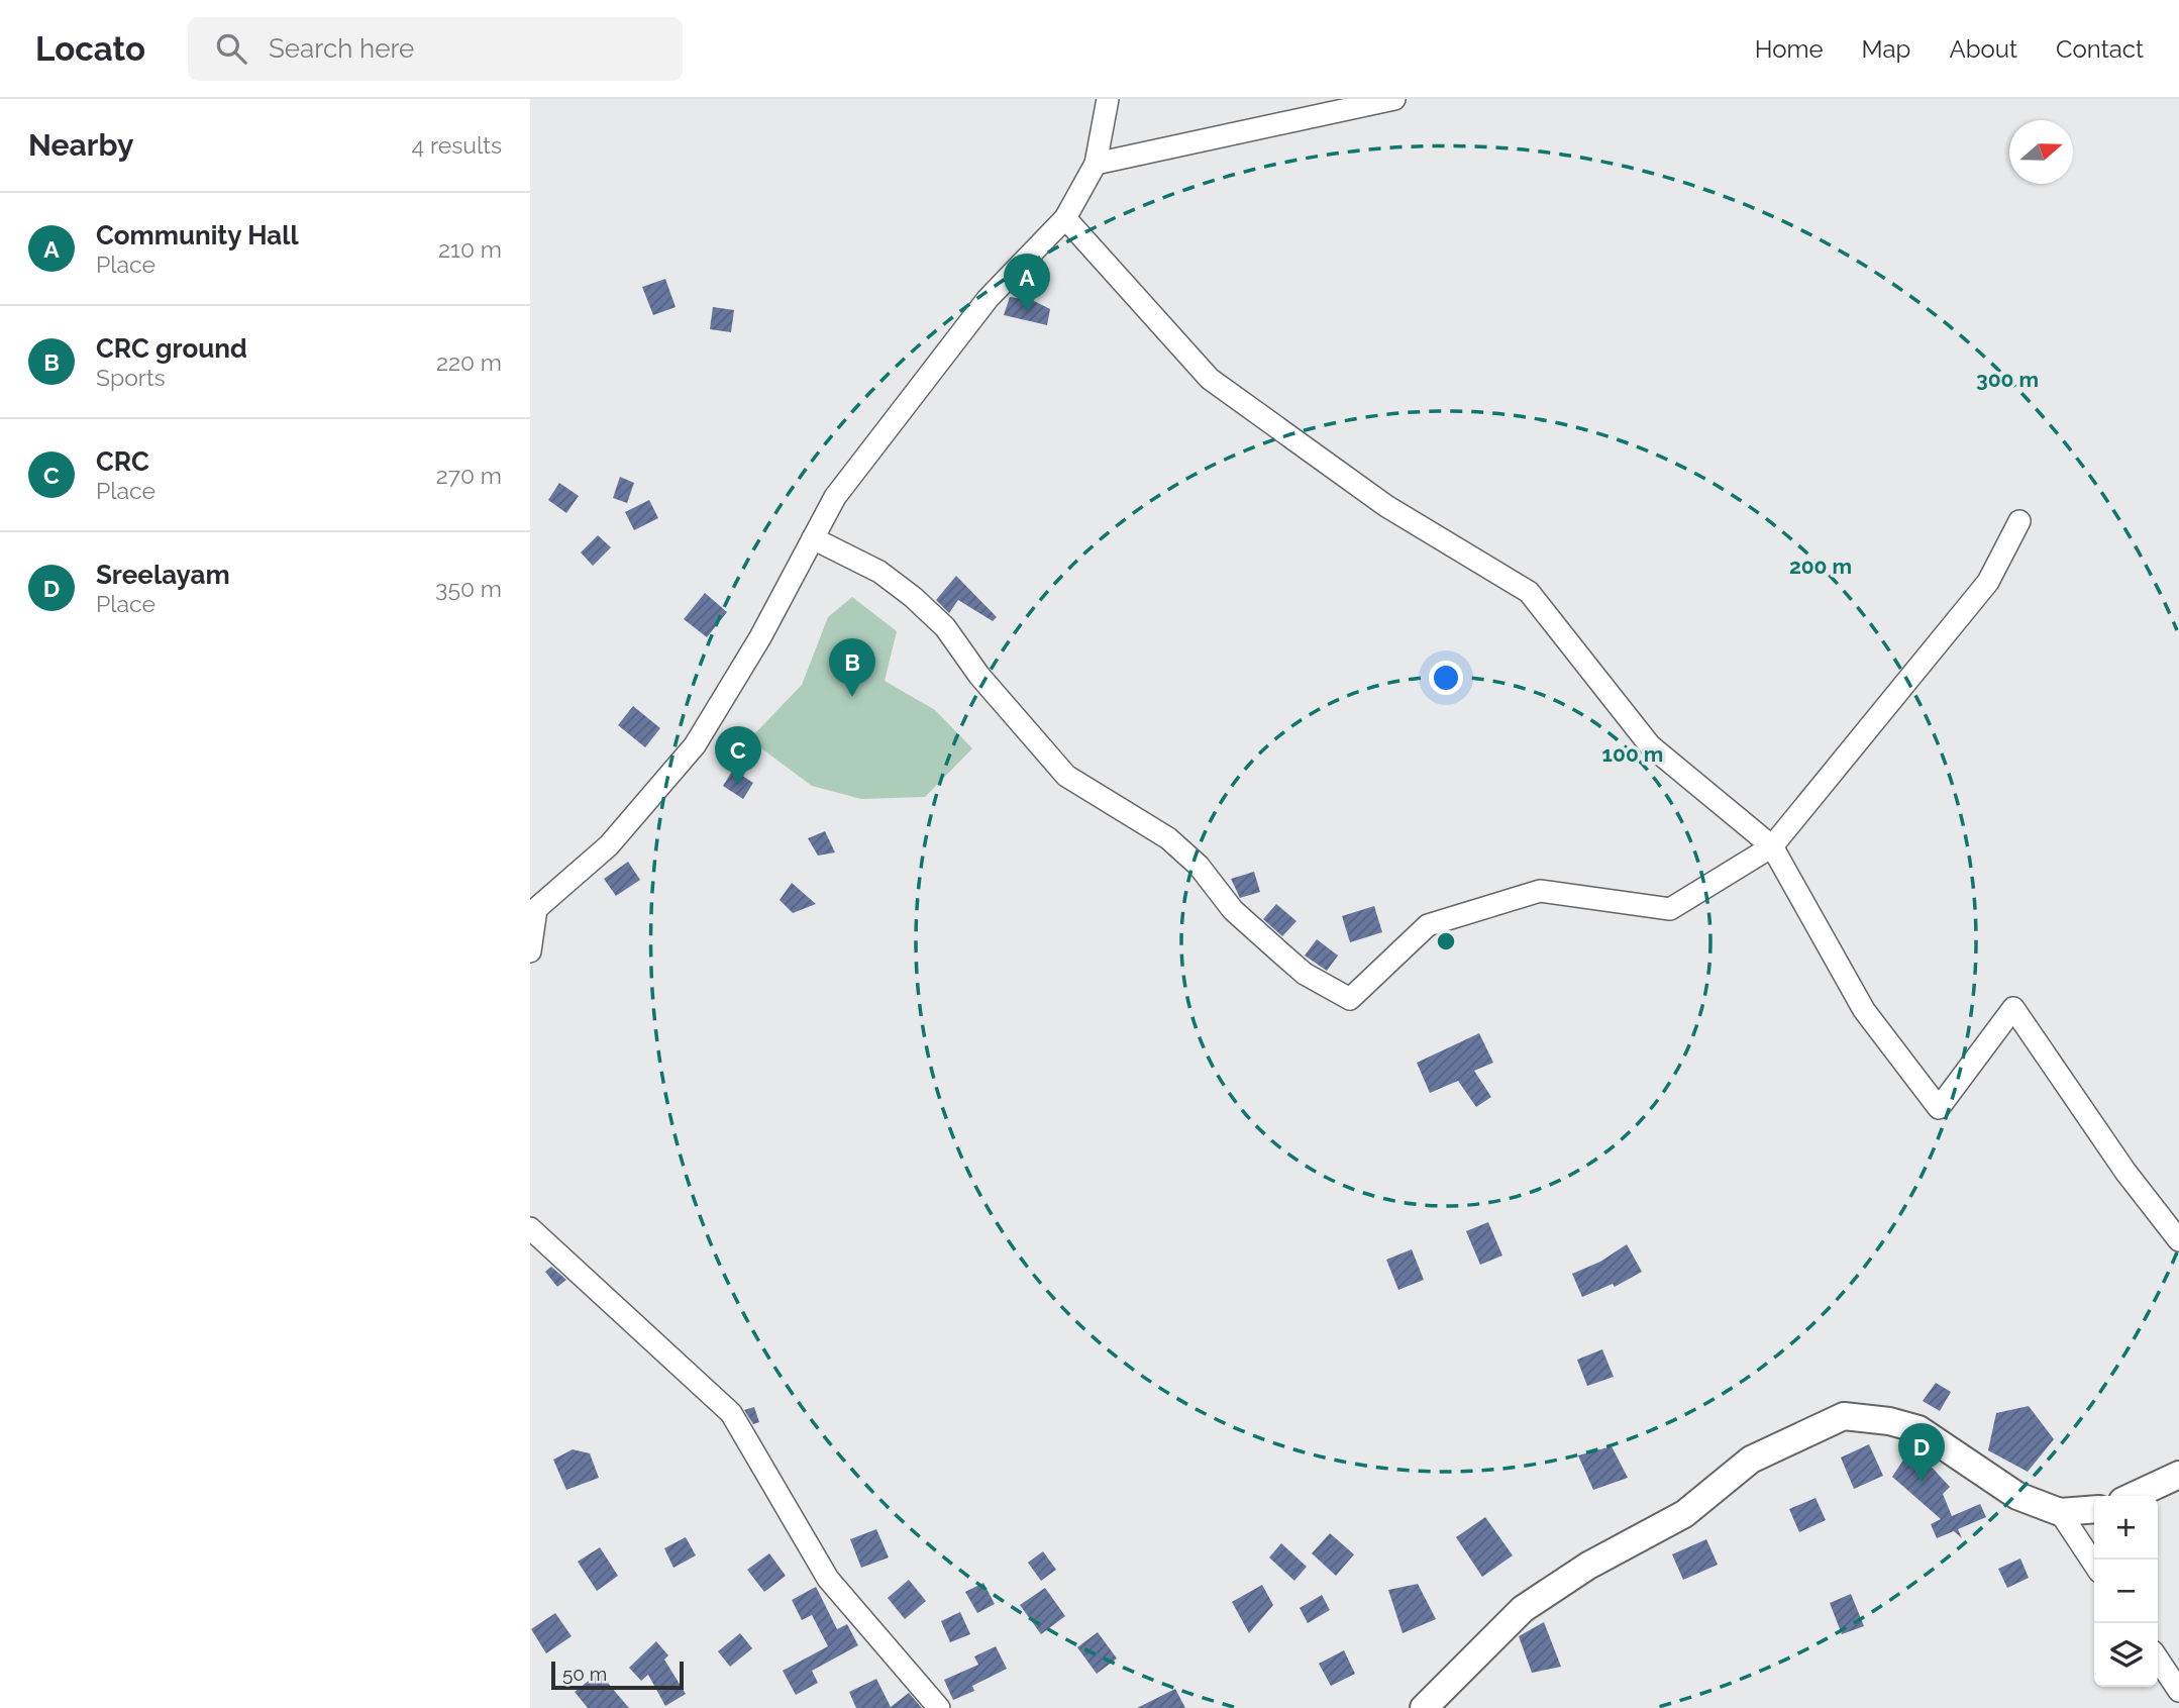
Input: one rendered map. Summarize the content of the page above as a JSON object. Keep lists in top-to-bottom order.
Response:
{
  "scale_bar": "50 m",
  "north": "right",
  "page": {
    "header": "Locato",
    "search": "Search here",
    "nav": [
      "Home",
      "Map",
      "About",
      "Contact"
    ],
    "heading": ["Nearby", "4 results"],
    "list": [
      {
        "mark": "A",
        "name": "Community Hall",
        "note": "Place",
        "value": "210 m"
      },
      {
        "mark": "B",
        "name": "CRC ground",
        "note": "Sports",
        "value": "220 m"
      },
      {
        "mark": "C",
        "name": "CRC",
        "note": "Place",
        "value": "270 m"
      },
      {
        "mark": "D",
        "name": "Sreelayam",
        "note": "Place",
        "value": "350 m"
      }
    ],
    "pins": [
      "A",
      "B",
      "C",
      "D"
    ],
    "map_buttons": ["+", "−"],
    "scale": "50 m"
  },
  "rings": ["300 m", "200 m", "100 m"]
}
